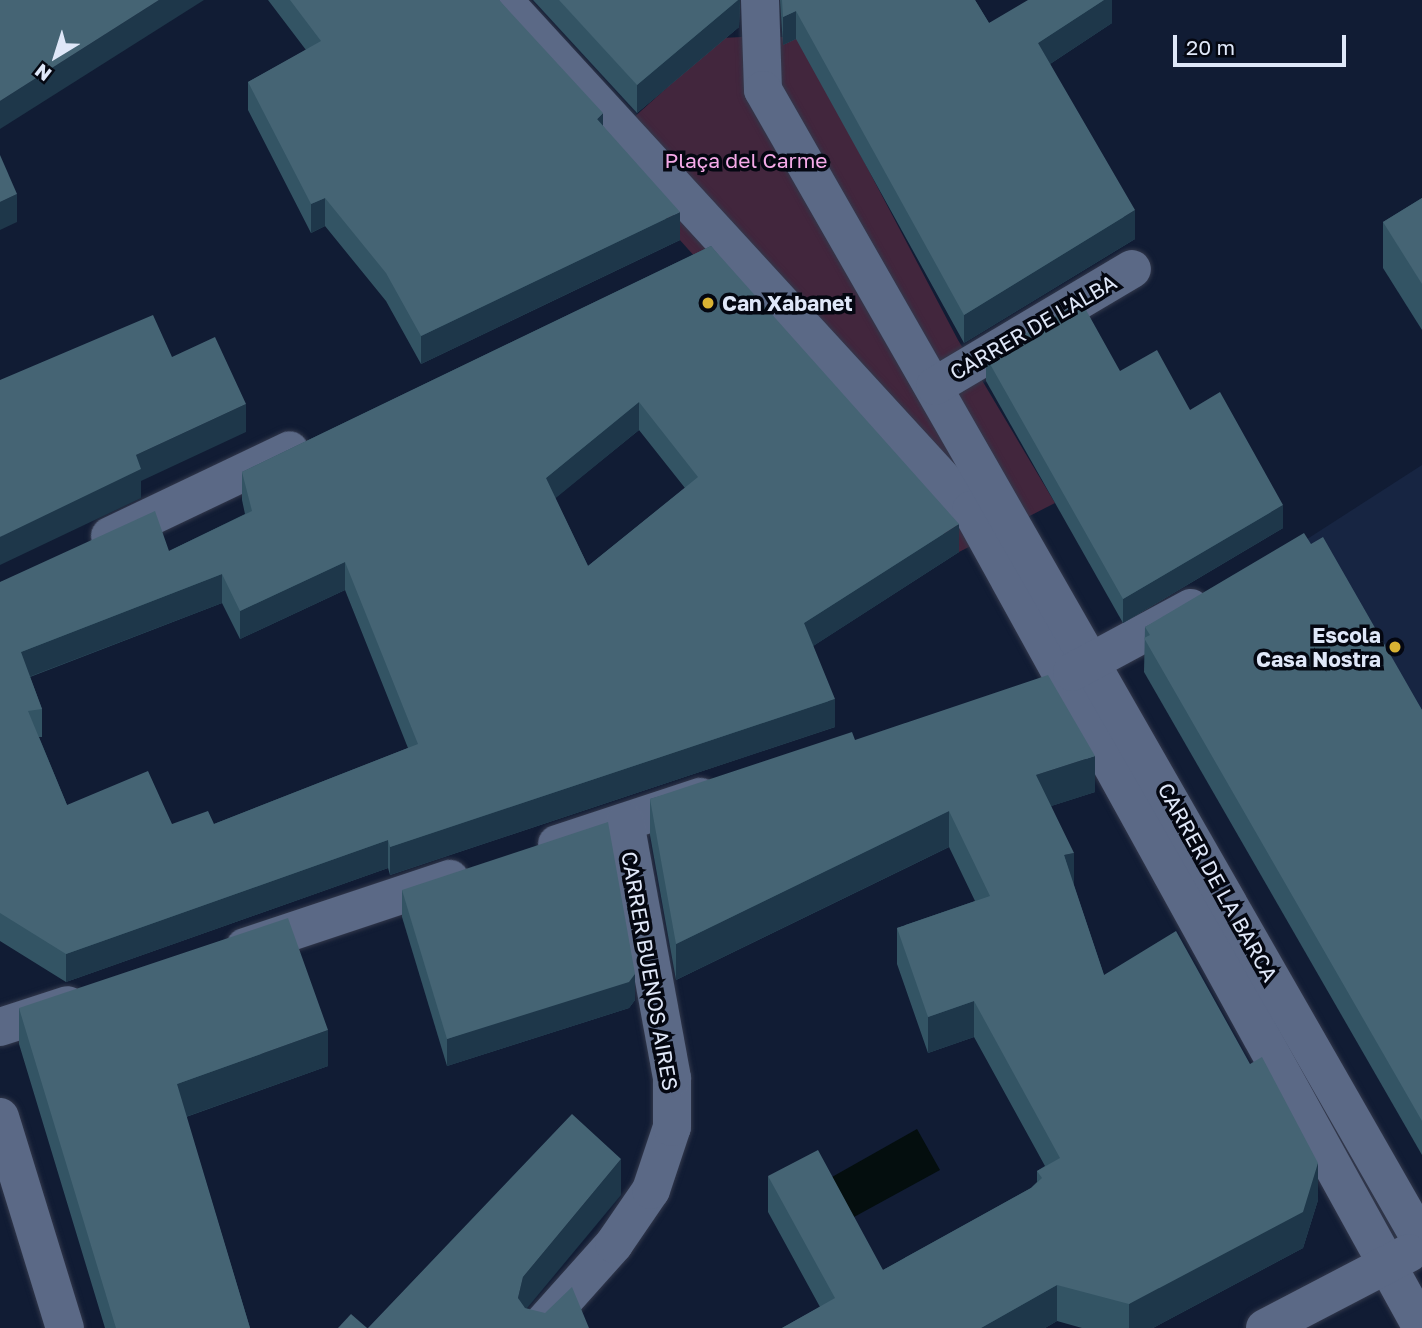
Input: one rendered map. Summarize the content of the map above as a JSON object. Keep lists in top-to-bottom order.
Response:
{
  "streets": {
    "street": ["CARRER DE L'ALBA", "CARRER DE LA BARCA", "CARRER BUENOS AIRES"]
  },
  "crossings": [
    ["CARRER DE L'ALBA", "CARRER DE LA BARCA"]
  ],
  "parks": ["Plaça del Carme"],
  "places": ["Can Xabanet", "Escola Casa Nostra"],
  "scale_bar": "20 m",
  "north": "bottom left"
}
